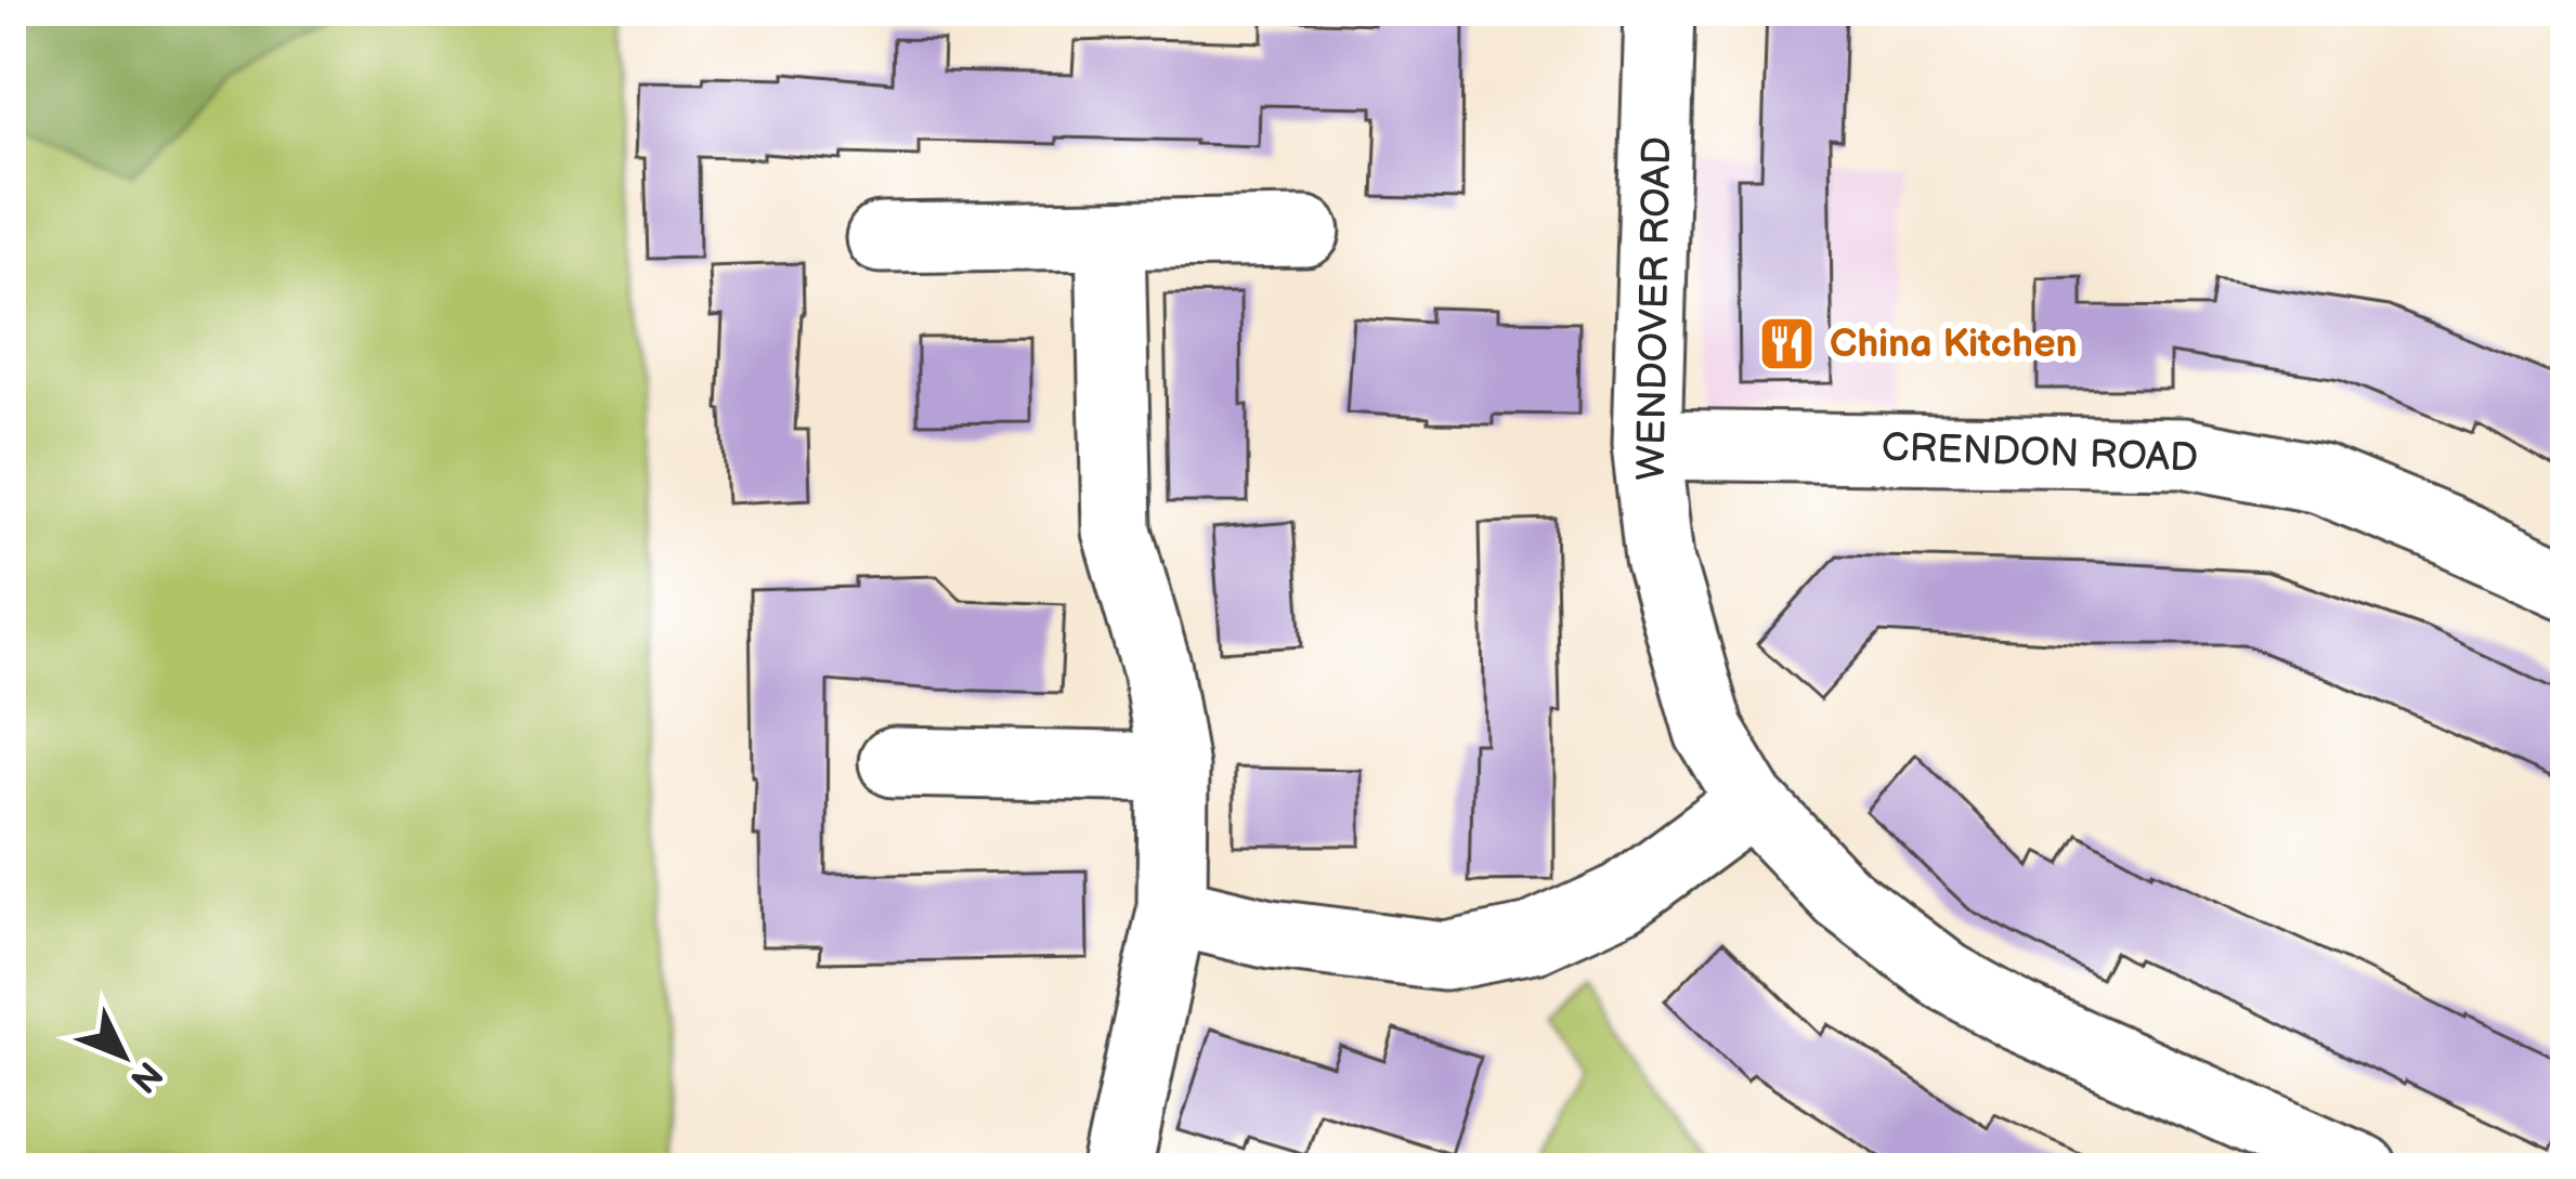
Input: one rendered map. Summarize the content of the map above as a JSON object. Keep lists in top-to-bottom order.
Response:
{
  "streets": {
    "street": ["WENDOVER ROAD", "CRENDON ROAD"]
  },
  "crossings": [
    ["WENDOVER ROAD", "CRENDON ROAD"]
  ],
  "places": {
    "restaurant": ["China Kitchen"]
  },
  "north": "bottom right"
}
